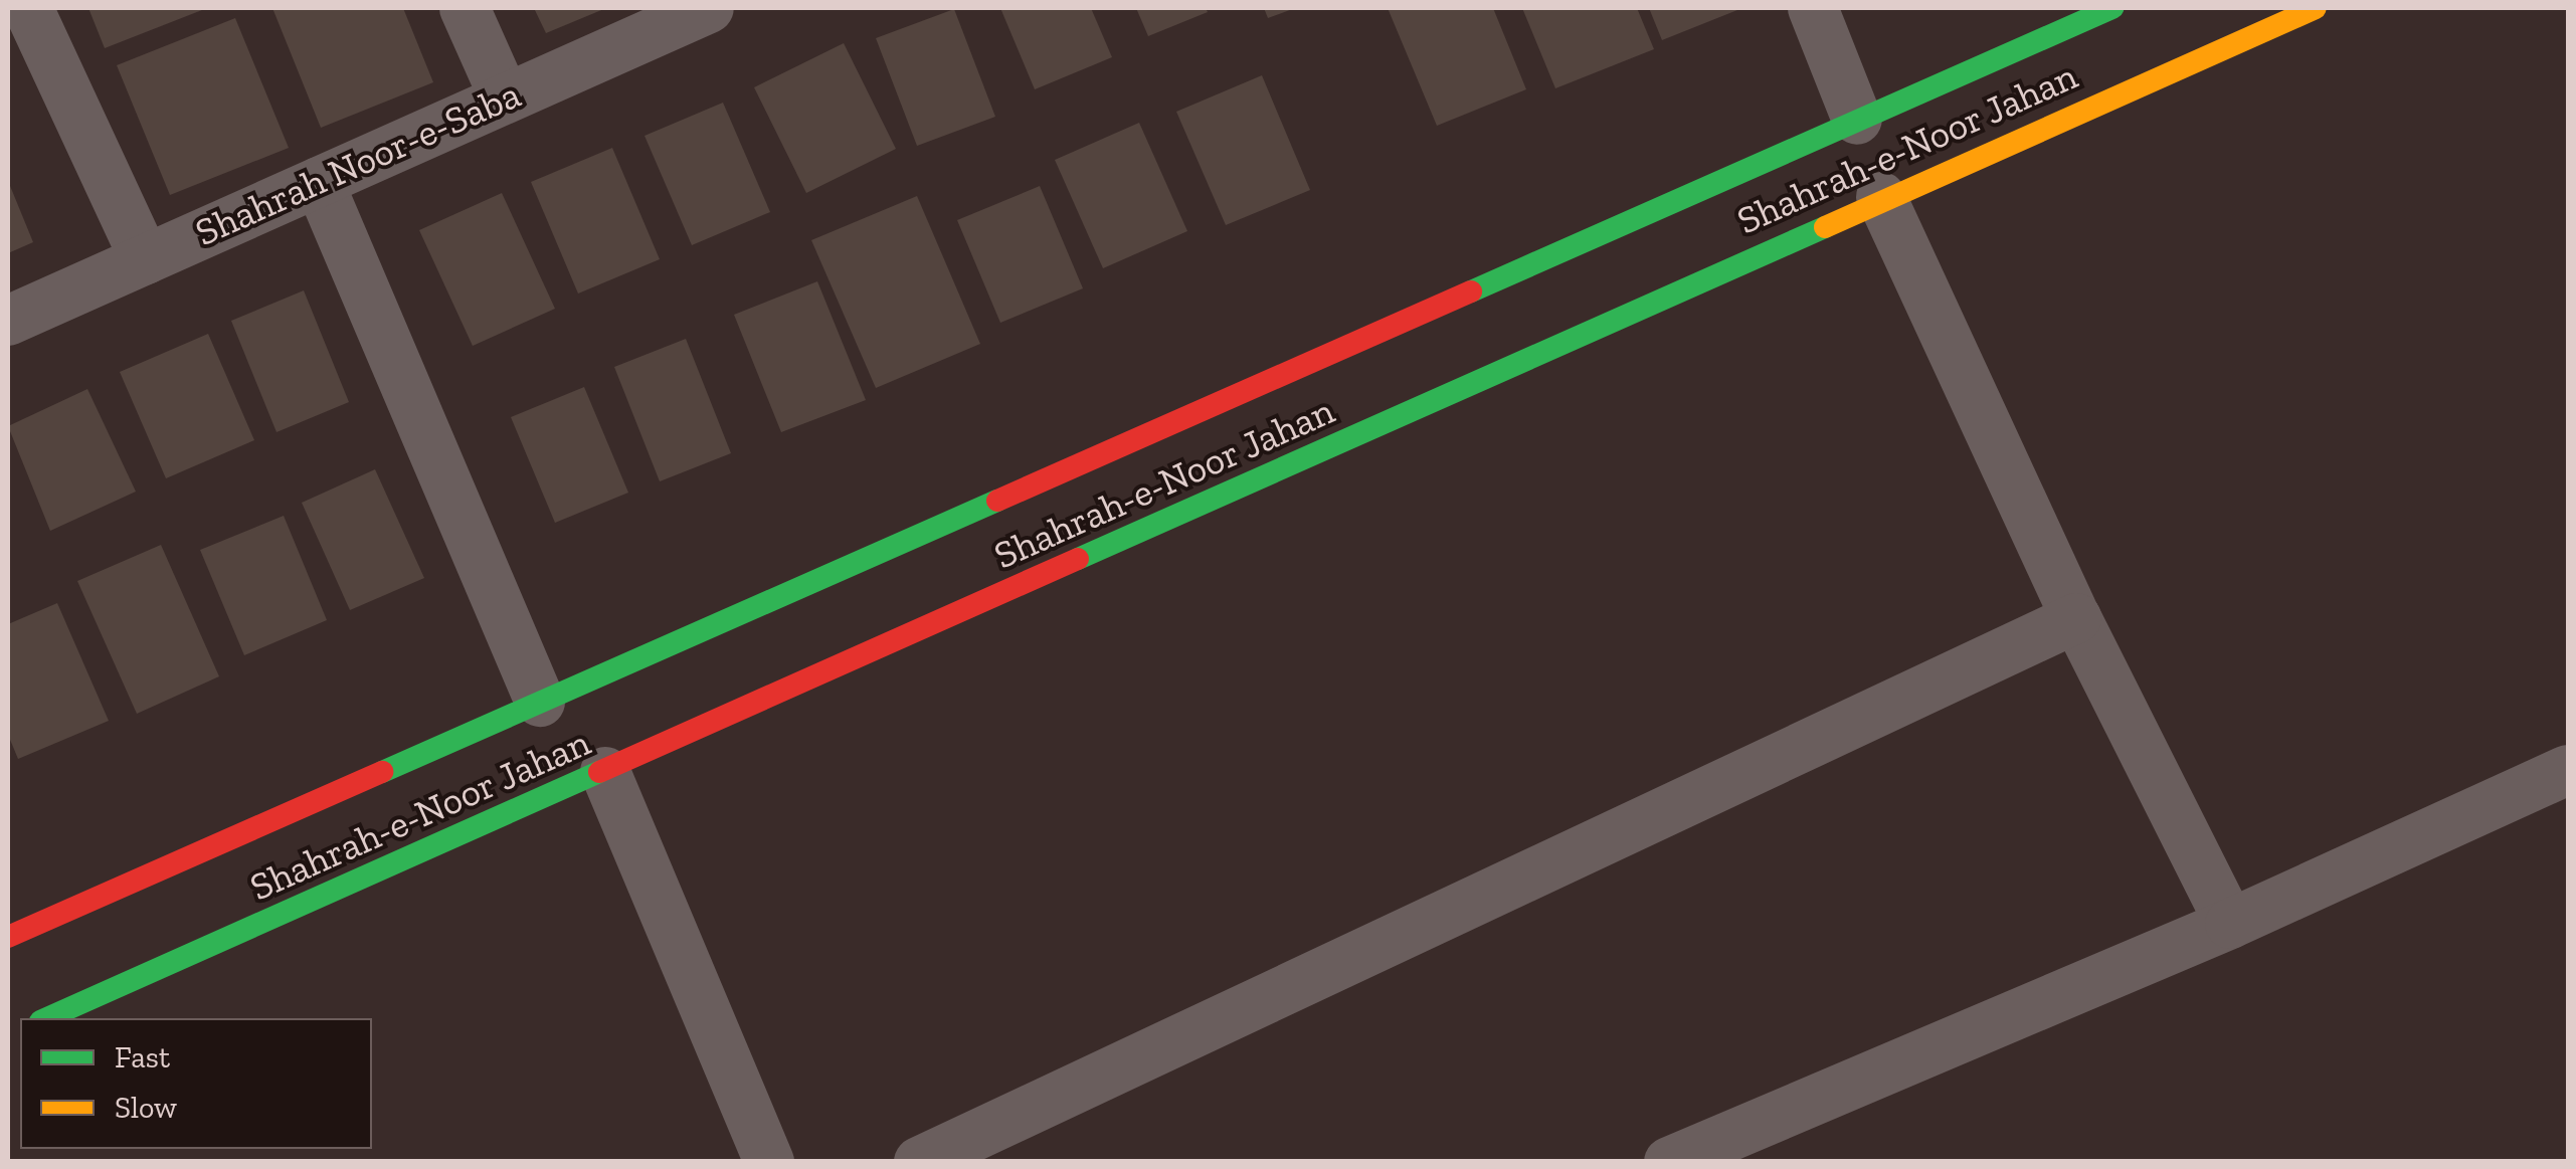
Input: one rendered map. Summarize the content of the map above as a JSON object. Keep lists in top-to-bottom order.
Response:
{
  "streets": {
    "main road": ["Shahrah-e-Noor Jahan"],
    "street": ["Shahrah Noor-e-Saba"]
  },
  "legend": ["Fast", "Slow"]
}
